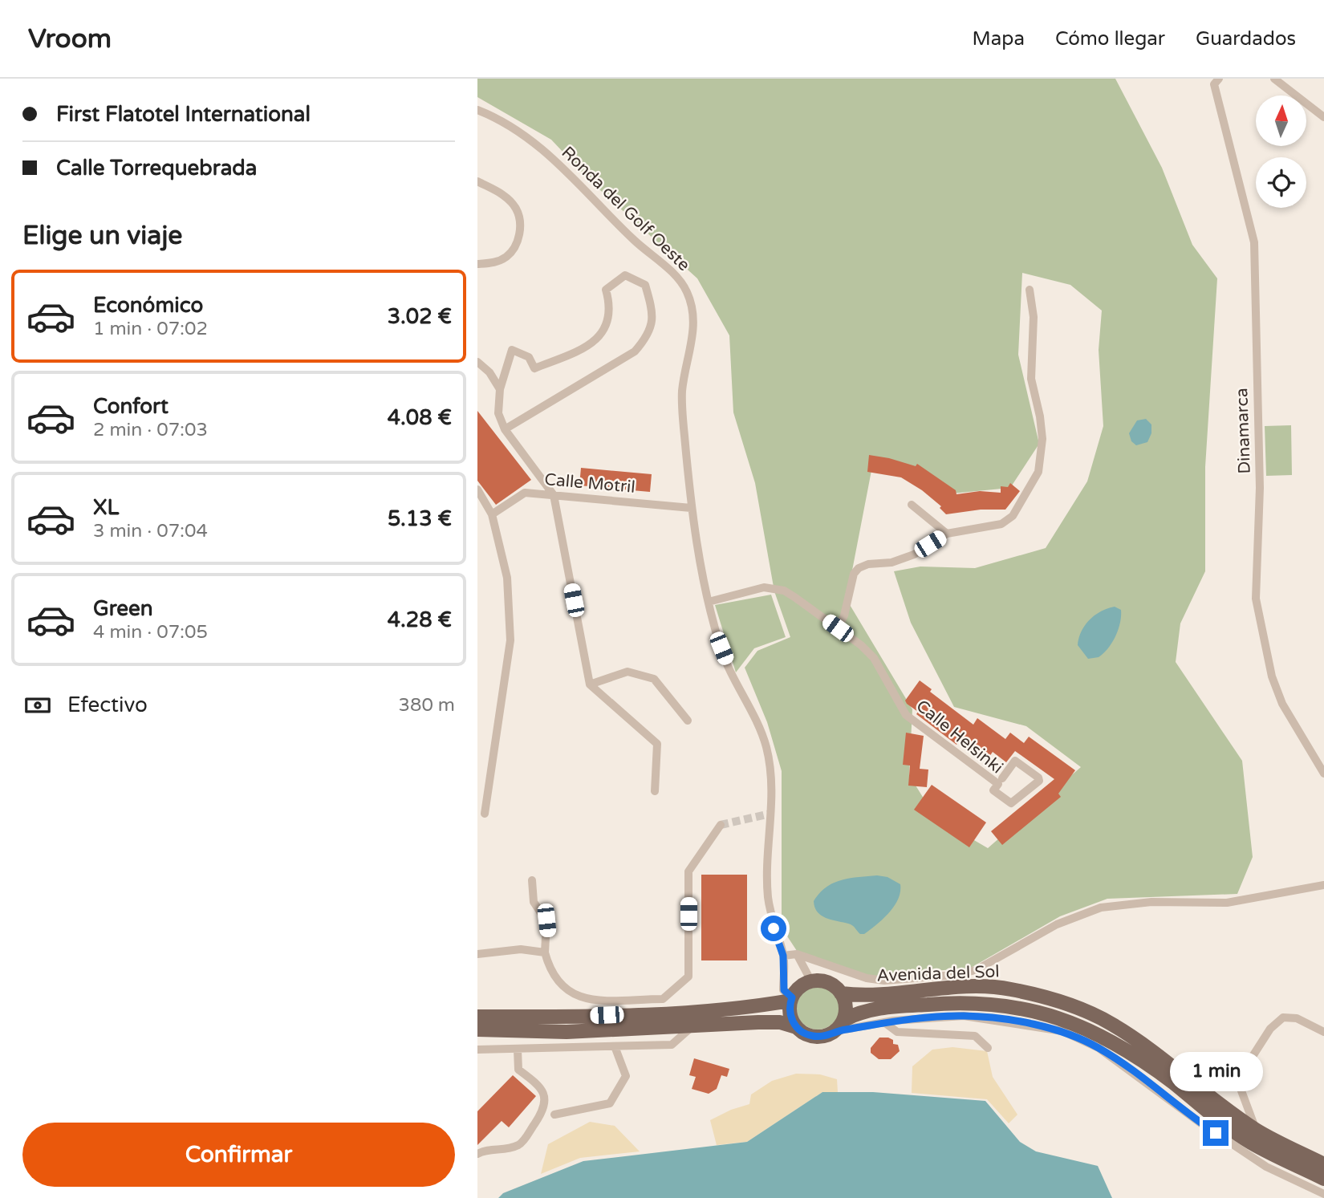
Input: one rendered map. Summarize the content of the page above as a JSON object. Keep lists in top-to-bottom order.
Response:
{
  "streets": {
    "main road": ["Avenida del Sol"],
    "street": [
      "Ronda del Golf Oeste",
      "Dinamarca",
      "Calle Motril",
      "Calle Helsinki"
    ]
  },
  "crossings": [
    ["Ronda del Golf Oeste", "Calle Motril"],
    ["Ronda del Golf Oeste", "Calle Helsinki"],
    ["Ronda del Golf Oeste", "Avenida del Sol"]
  ],
  "north": "top",
  "page": {
    "header": "Vroom",
    "nav": ["Mapa", "Cómo llegar", "Guardados"],
    "banner": ["First Flatotel International", "Calle Torrequebrada"],
    "heading": "Elige un viaje",
    "list": [
      {
        "name": "Económico",
        "note": "1 min · 07:02",
        "value": "3.02 €"
      },
      {
        "name": "Confort",
        "note": "2 min · 07:03",
        "value": "4.08 €"
      },
      {
        "name": "XL",
        "note": "3 min · 07:04",
        "value": "5.13 €"
      },
      {
        "name": "Green",
        "note": "4 min · 07:05",
        "value": "4.28 €"
      }
    ],
    "pay": ["Efectivo", "380 m"],
    "bubble": "1 min",
    "buttons": "Confirmar"
  }
}
